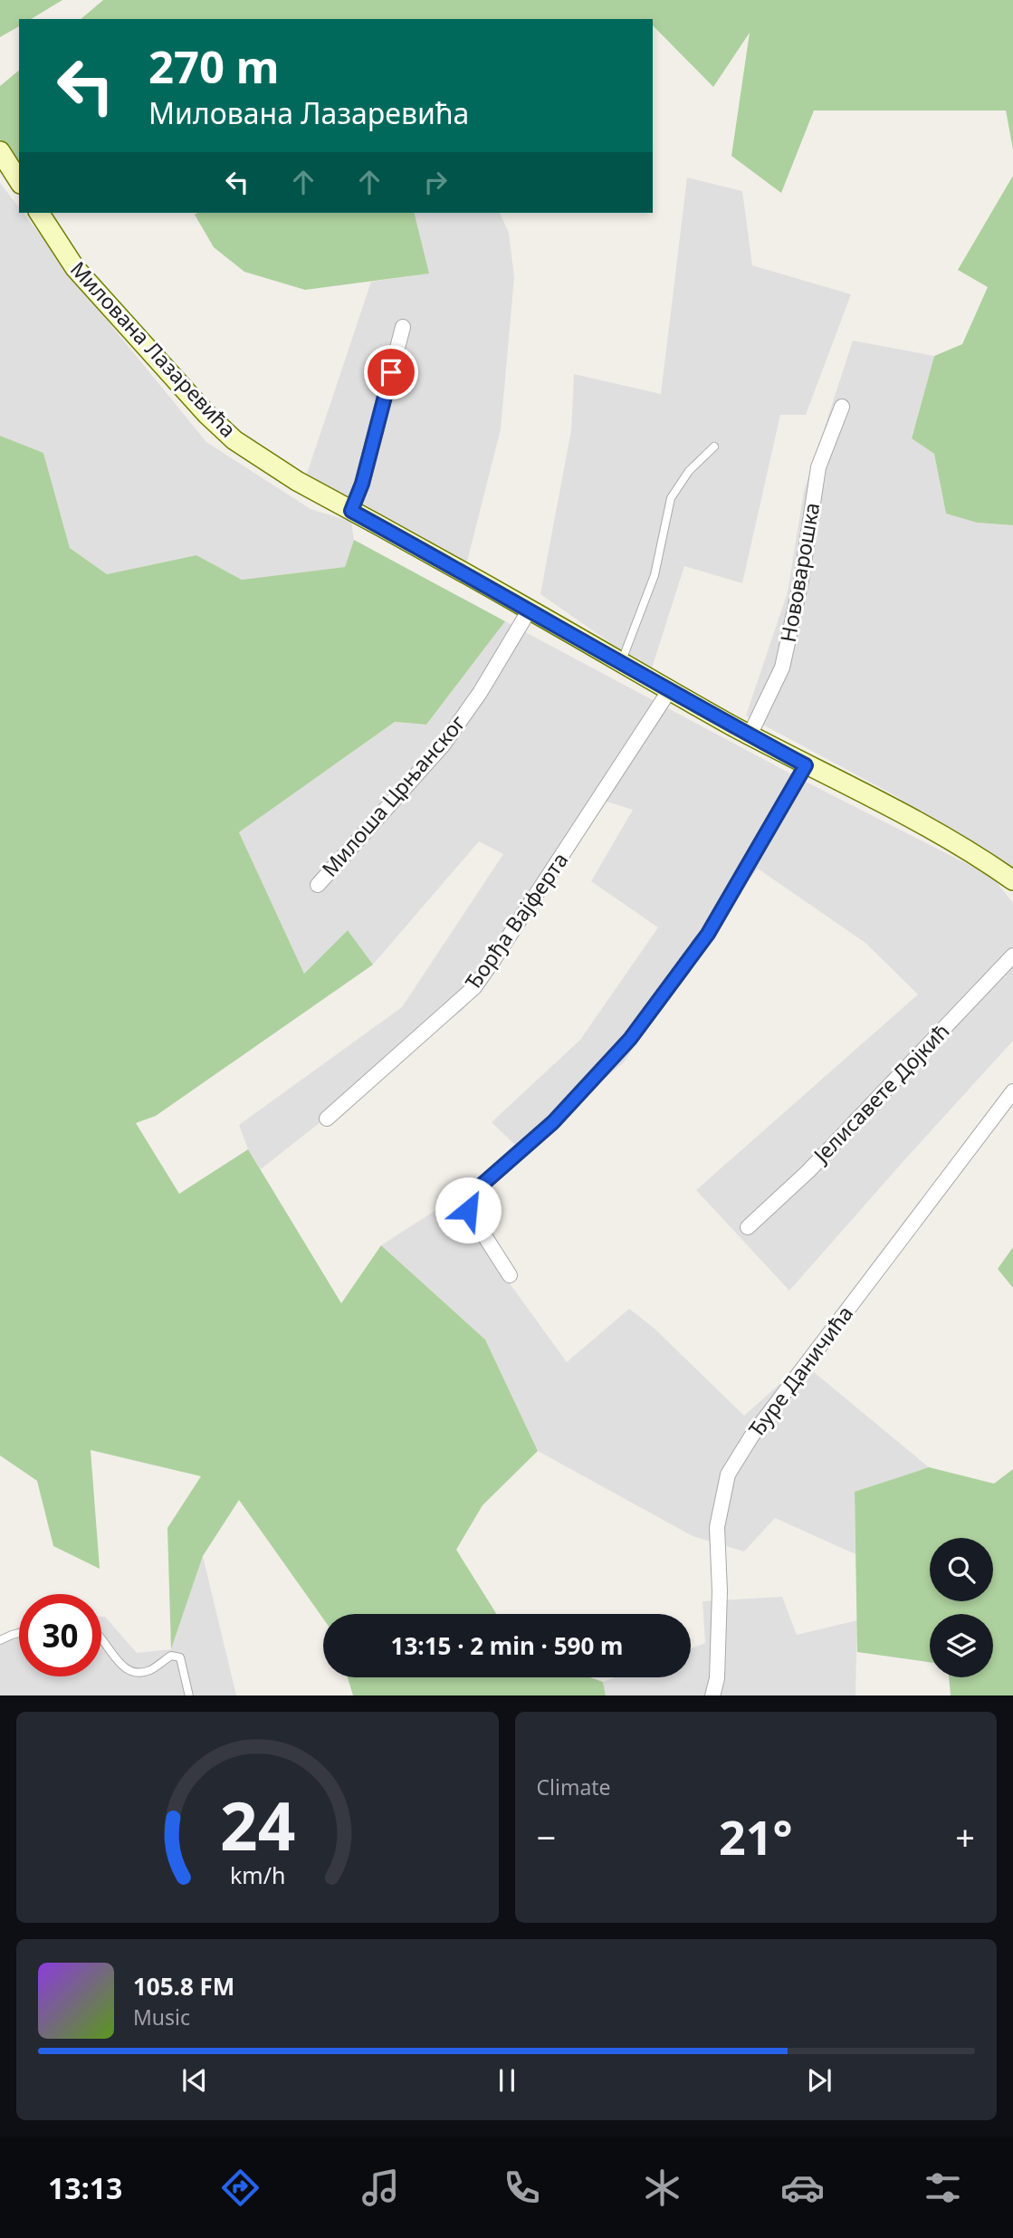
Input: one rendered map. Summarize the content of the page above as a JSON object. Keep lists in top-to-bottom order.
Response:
{
  "streets": {
    "street": [
      "Милована Лазаревића",
      "Нововарошка",
      "Милоша Црњанског",
      "Ђорђа Вајферта",
      "Јелисавете Дојкић",
      "Ђуре Даничића"
    ]
  },
  "crossings": [
    ["Милована Лазаревића", "Нововарошка"],
    ["Милована Лазаревића", "Милоша Црњанског"],
    ["Милована Лазаревића", "Ђорђа Вајферта"]
  ],
  "page": {
    "turn": ["270 m", "Милована Лазаревића"],
    "limit": "30",
    "trip": "13:15 · 2 min · 590 m",
    "tile": "Climate",
    "heat": ["−", "21°", "+"],
    "song": ["105.8 FM", "Music"],
    "tabs": "13:13",
    "gauge": ["24", "km/h"]
  }
}
